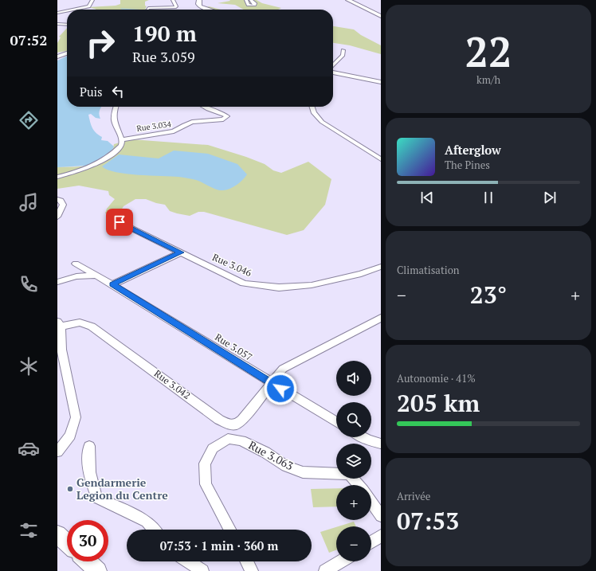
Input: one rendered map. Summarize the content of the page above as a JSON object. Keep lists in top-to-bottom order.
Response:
{
  "streets": {
    "street": [
      "Rue 3.034",
      "Rue 3.046",
      "Rue 3.057",
      "Rue 3.042",
      "Rue 3.063"
    ]
  },
  "crossings": [
    ["Rue 3.057", "Rue 3.042"]
  ],
  "places": ["Gendarmerie Legion du Centre"],
  "page": {
    "tabs": "07:52",
    "tile": [
      ["22", "km/h"],
      "Climatisation",
      ["Autonomie · 41%", "205 km"],
      ["Arrivée", "07:53"]
    ],
    "turn": ["190 m", "Rue 3.059"],
    "then": "Puis",
    "song": ["Afterglow", "The Pines"],
    "heat": ["−", "23°", "+"],
    "map_buttons": ["+", "−"],
    "limit": "30",
    "trip": "07:53 · 1 min · 360 m"
  }
}
